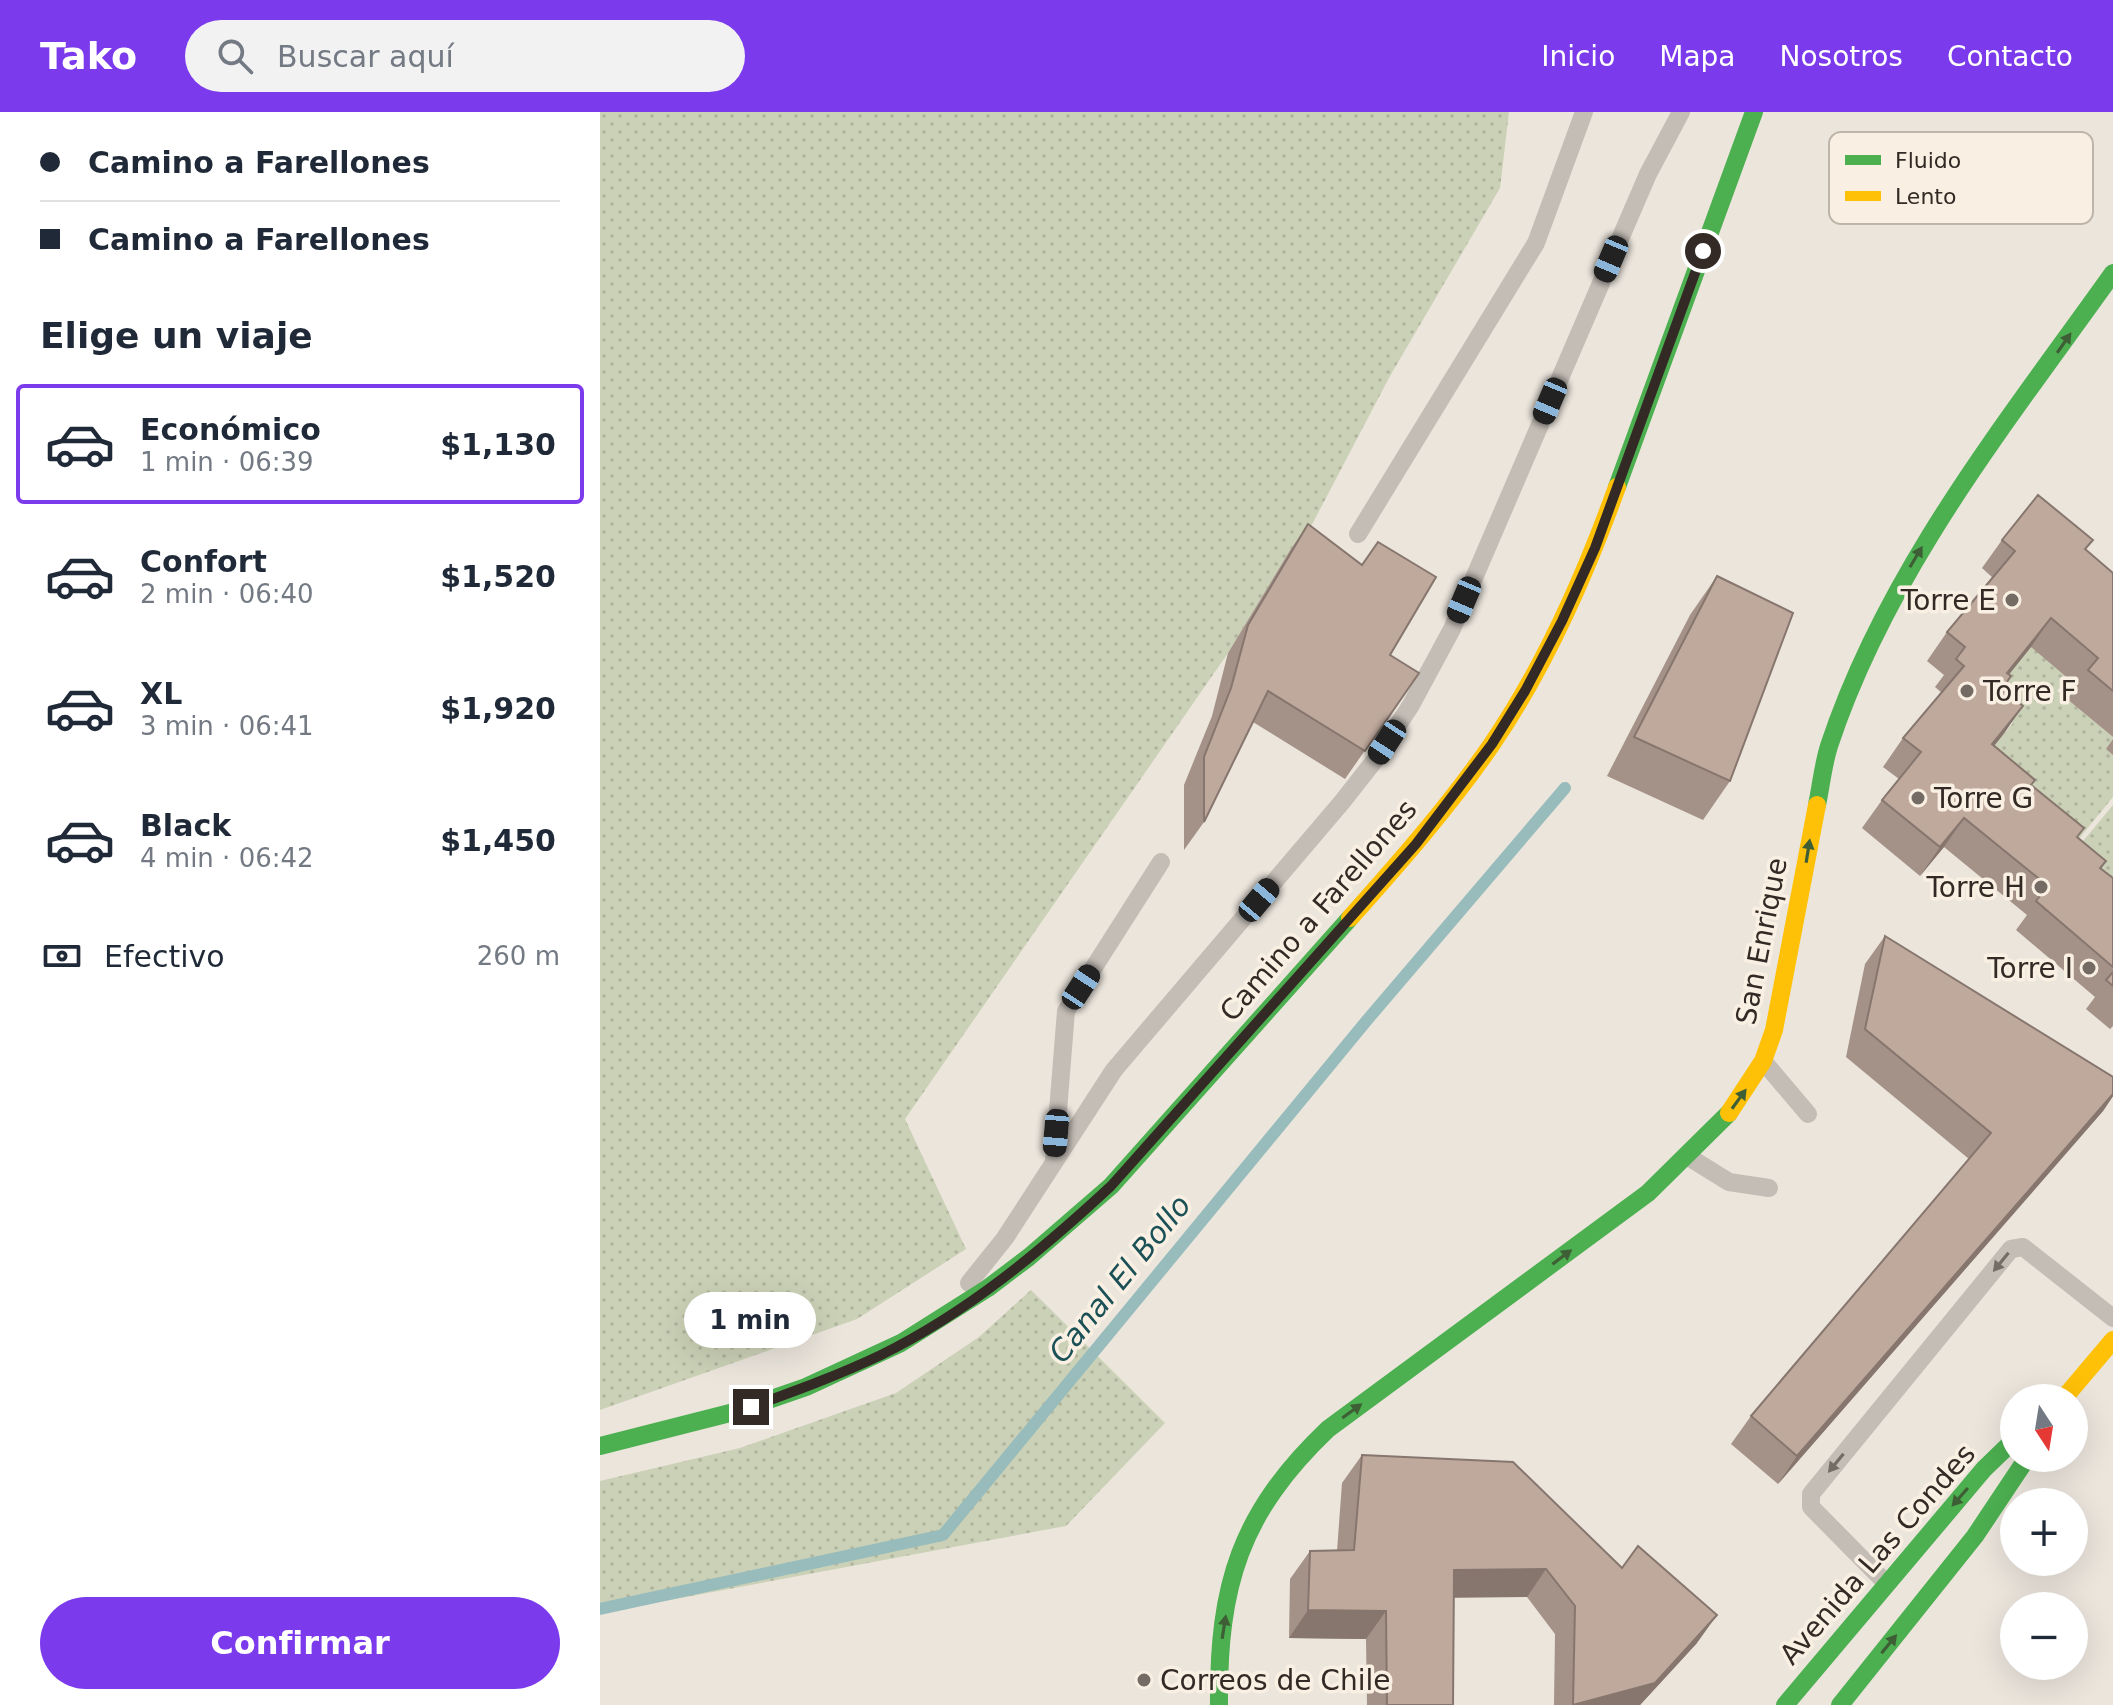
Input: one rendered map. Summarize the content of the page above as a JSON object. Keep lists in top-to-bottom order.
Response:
{
  "streets": {
    "street": ["Camino a Farellones", "San Enrique", "Avenida Las Condes"]
  },
  "one_way": ["San Enrique"],
  "water": ["Canal El Bollo"],
  "places": [
    "Torre E",
    "Torre F",
    "Torre G",
    "Torre H",
    "Torre I",
    "Correos de Chile"
  ],
  "legend": ["Fluido", "Lento"],
  "north": "bottom",
  "page": {
    "header": "Tako",
    "search": "Buscar aquí",
    "nav": [
      "Inicio",
      "Mapa",
      "Nosotros",
      "Contacto"
    ],
    "banner": ["Camino a Farellones", "Camino a Farellones"],
    "heading": "Elige un viaje",
    "list": [
      {
        "name": "Económico",
        "note": "1 min · 06:39",
        "value": "$1,130"
      },
      {
        "name": "Confort",
        "note": "2 min · 06:40",
        "value": "$1,520"
      },
      {
        "name": "XL",
        "note": "3 min · 06:41",
        "value": "$1,920"
      },
      {
        "name": "Black",
        "note": "4 min · 06:42",
        "value": "$1,450"
      }
    ],
    "pay": ["Efectivo", "260 m"],
    "bubble": "1 min",
    "map_buttons": ["+", "−"],
    "buttons": "Confirmar"
  }
}
